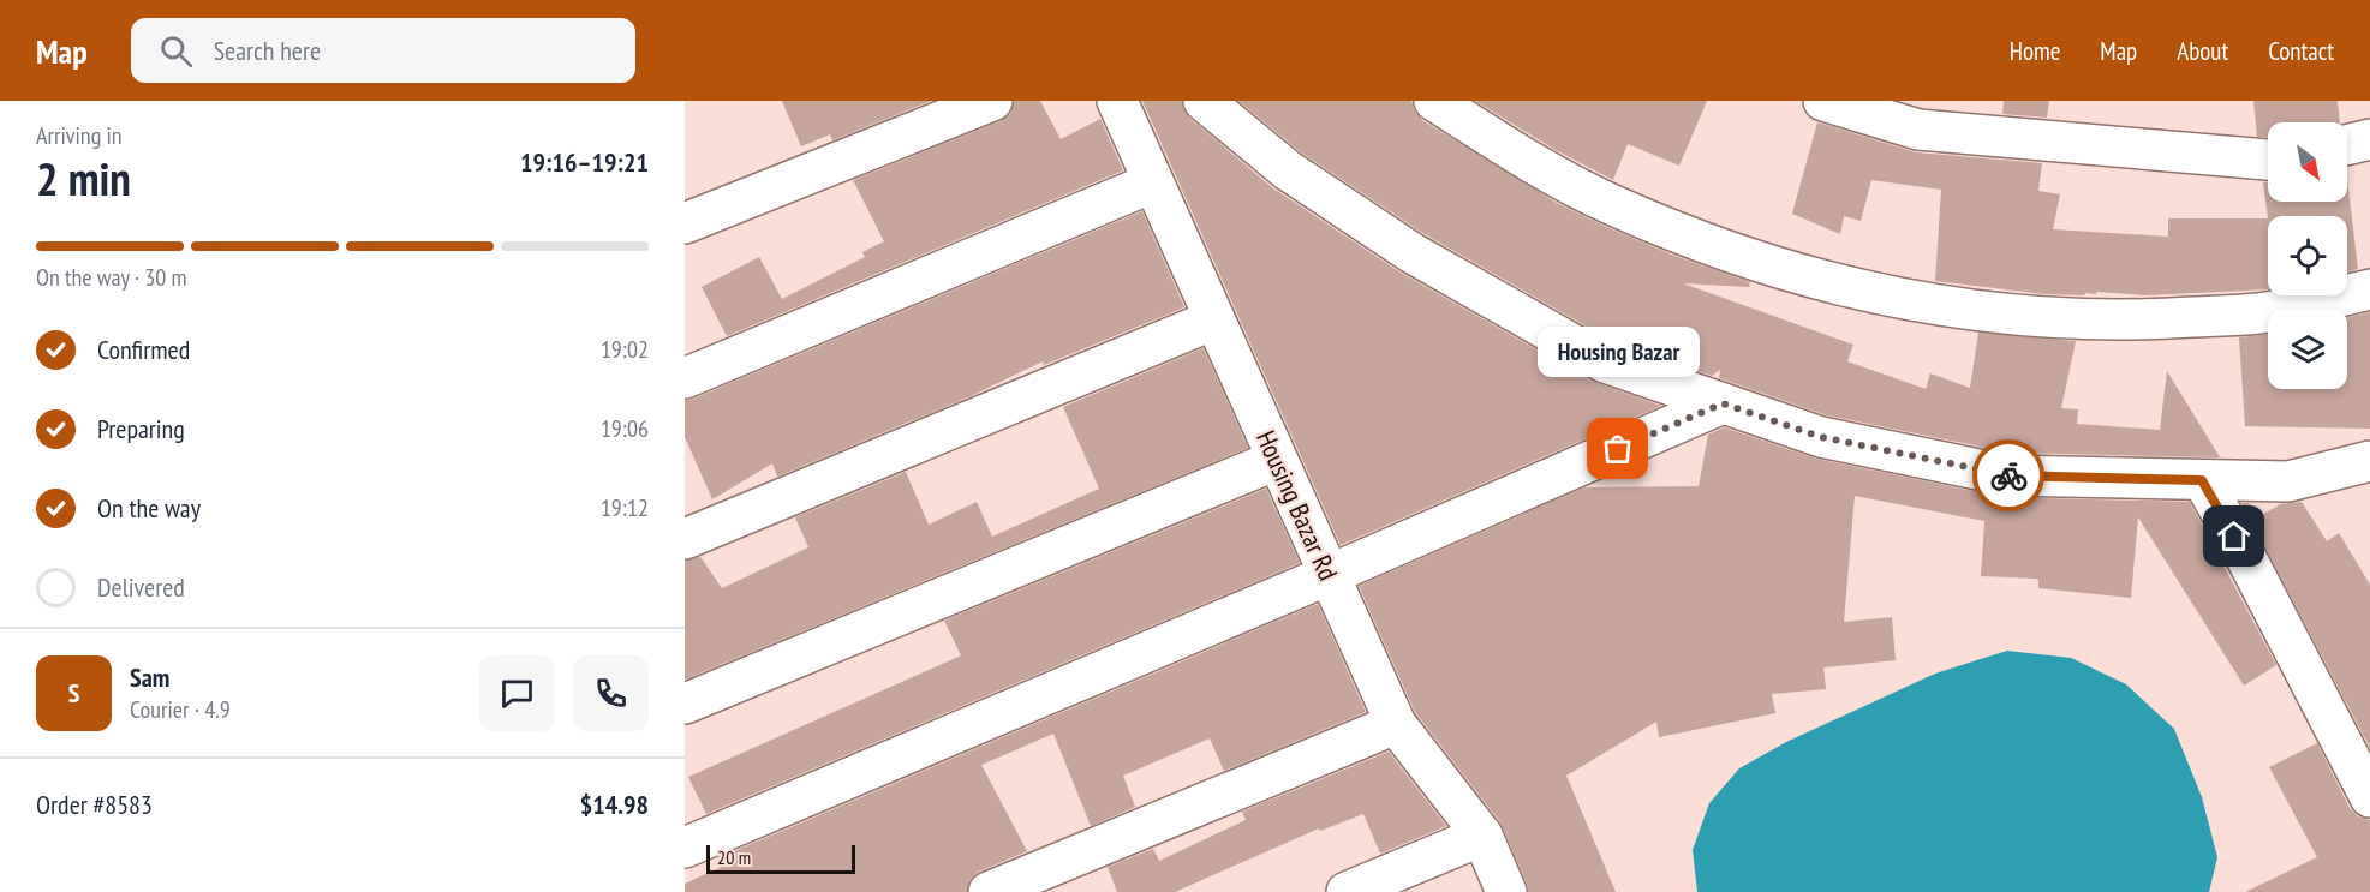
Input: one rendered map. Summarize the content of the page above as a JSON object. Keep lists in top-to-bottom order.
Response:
{
  "streets": {
    "street": ["Housing Bazar Rd"]
  },
  "places": ["Housing Bazar"],
  "scale_bar": "20 m",
  "north": "bottom right",
  "page": {
    "header": "Map",
    "search": "Search here",
    "nav": [
      "Home",
      "Map",
      "About",
      "Contact"
    ],
    "heading": ["2 min", "Arriving in", "19:16–19:21"],
    "panel": [
      "Sam",
      "Courier · 4.9",
      "Order #8583",
      "$14.98"
    ],
    "bar": "On the way · 30 m",
    "list": [
      ["Confirmed", "19:02"],
      ["Preparing", "19:06"],
      ["On the way", "19:12"],
      "Delivered"
    ],
    "bubble": "Housing Bazar",
    "round": "S",
    "scale": "20 m"
  }
}
